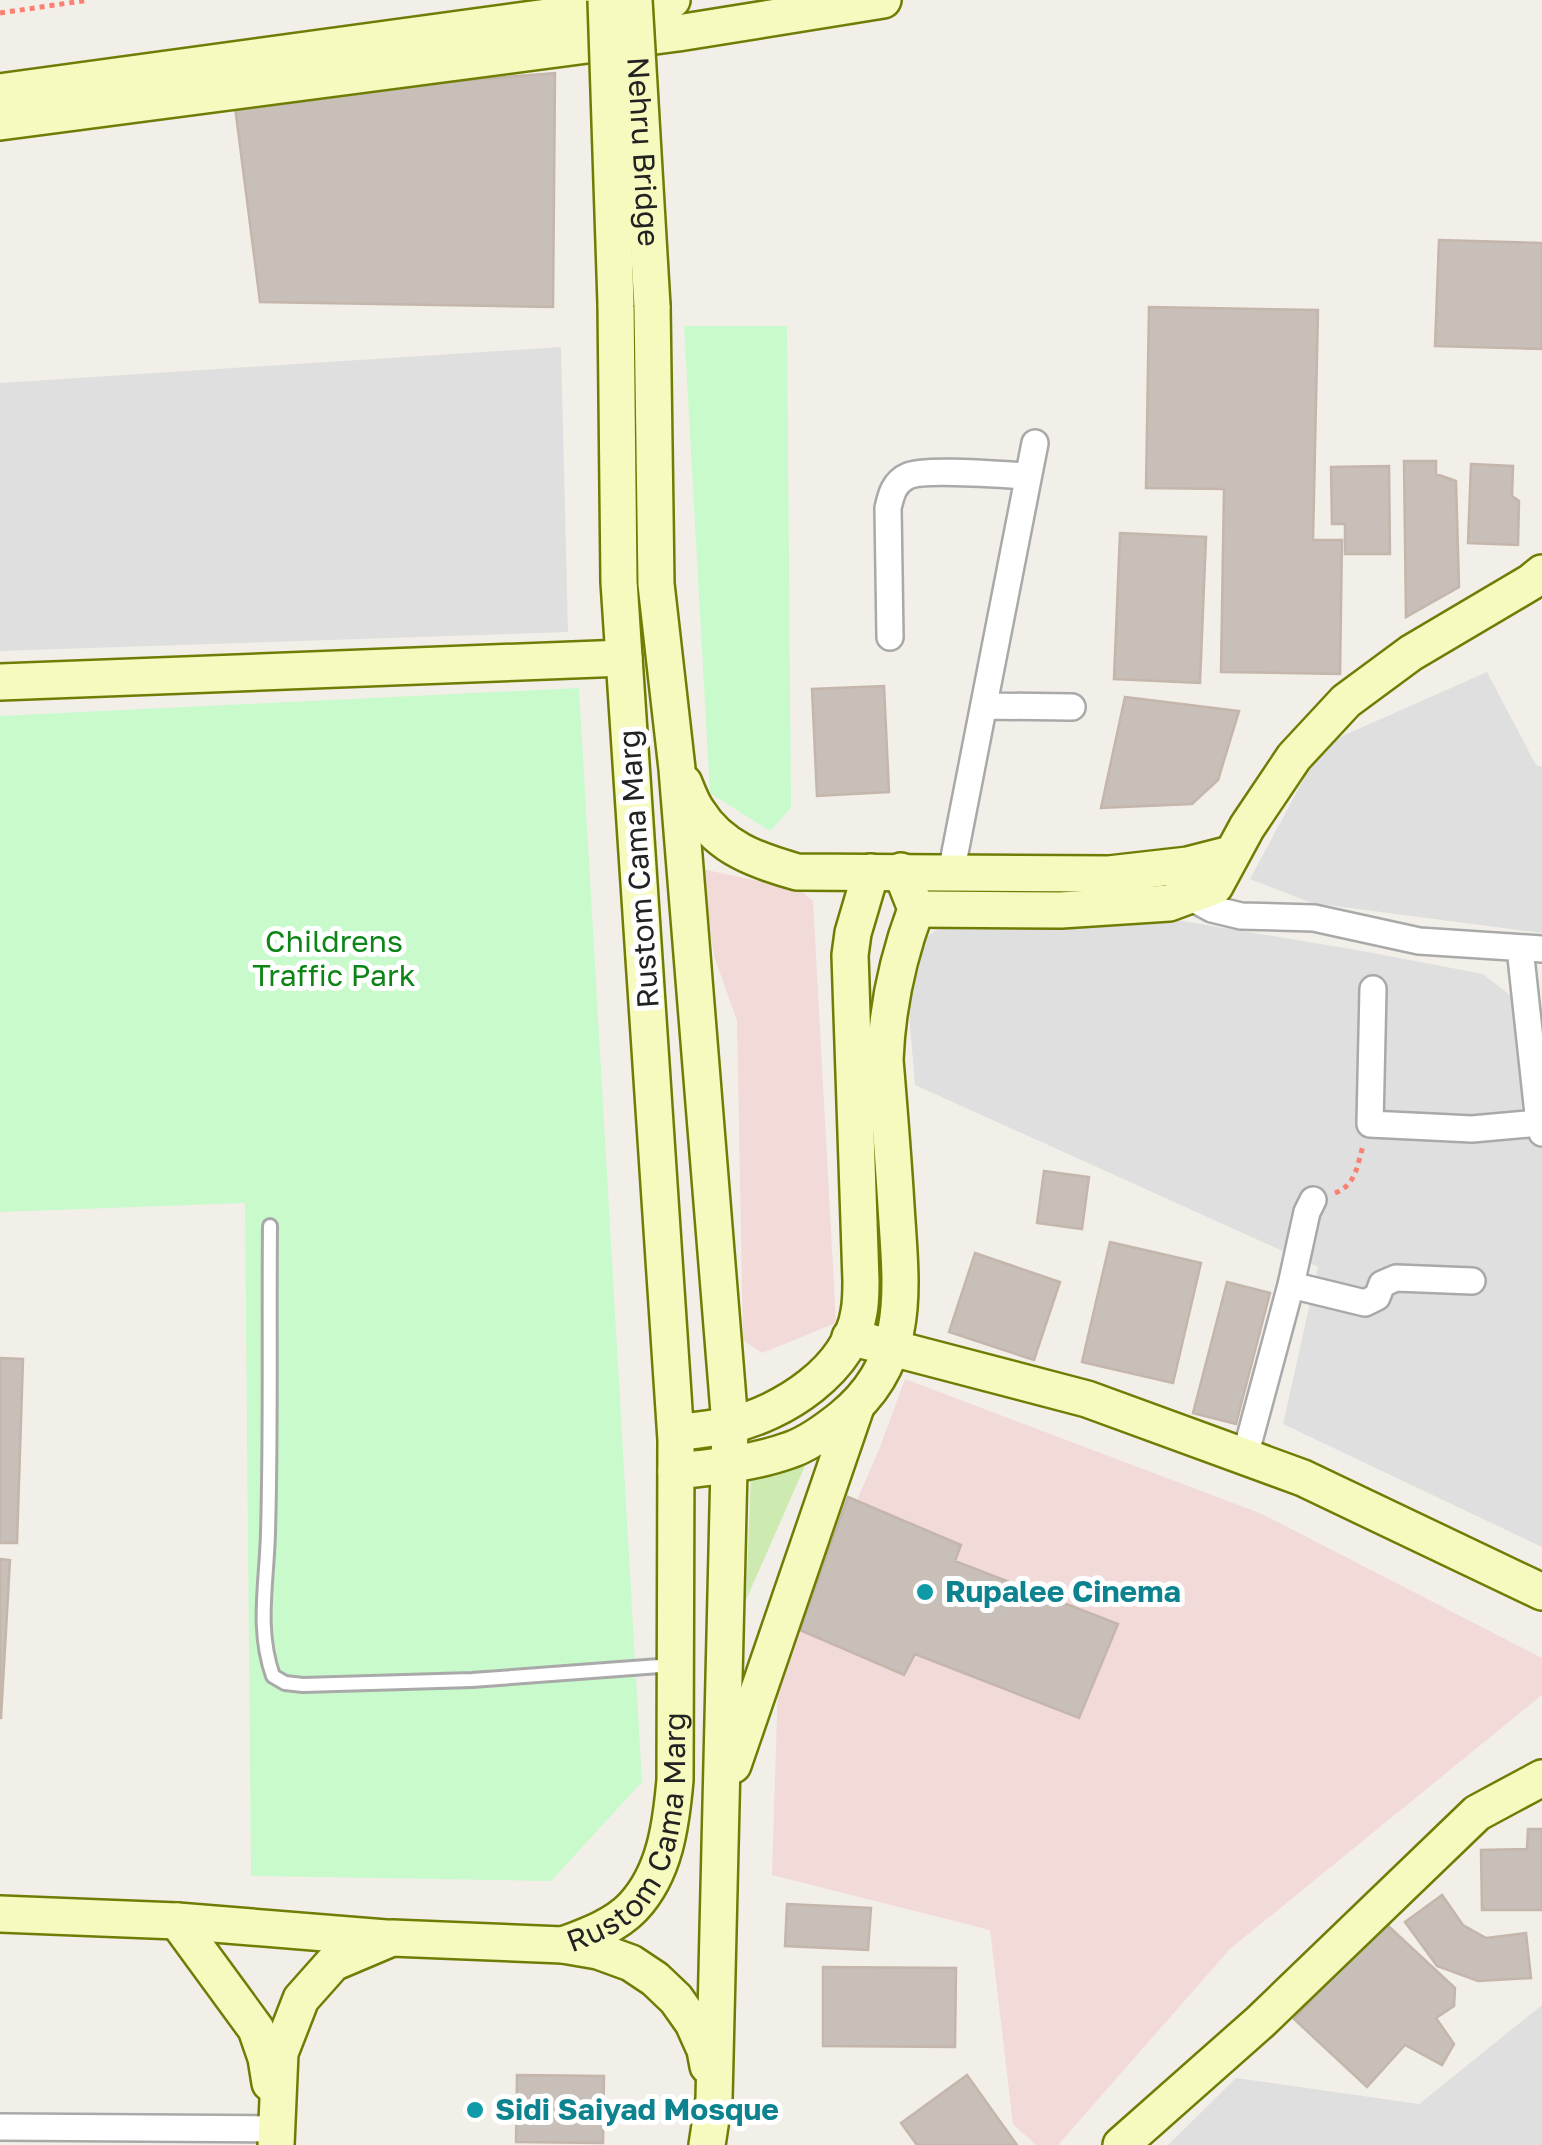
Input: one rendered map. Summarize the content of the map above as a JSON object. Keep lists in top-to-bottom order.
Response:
{
  "streets": {
    "main road": ["Nehru Bridge", "Rustom Cama Marg"]
  },
  "crossings": [
    ["Nehru Bridge", "Rustom Cama Marg"]
  ],
  "parks": ["Childrens Traffic Park"],
  "places": ["Rupalee Cinema", "Sidi Saiyad Mosque"]
}
